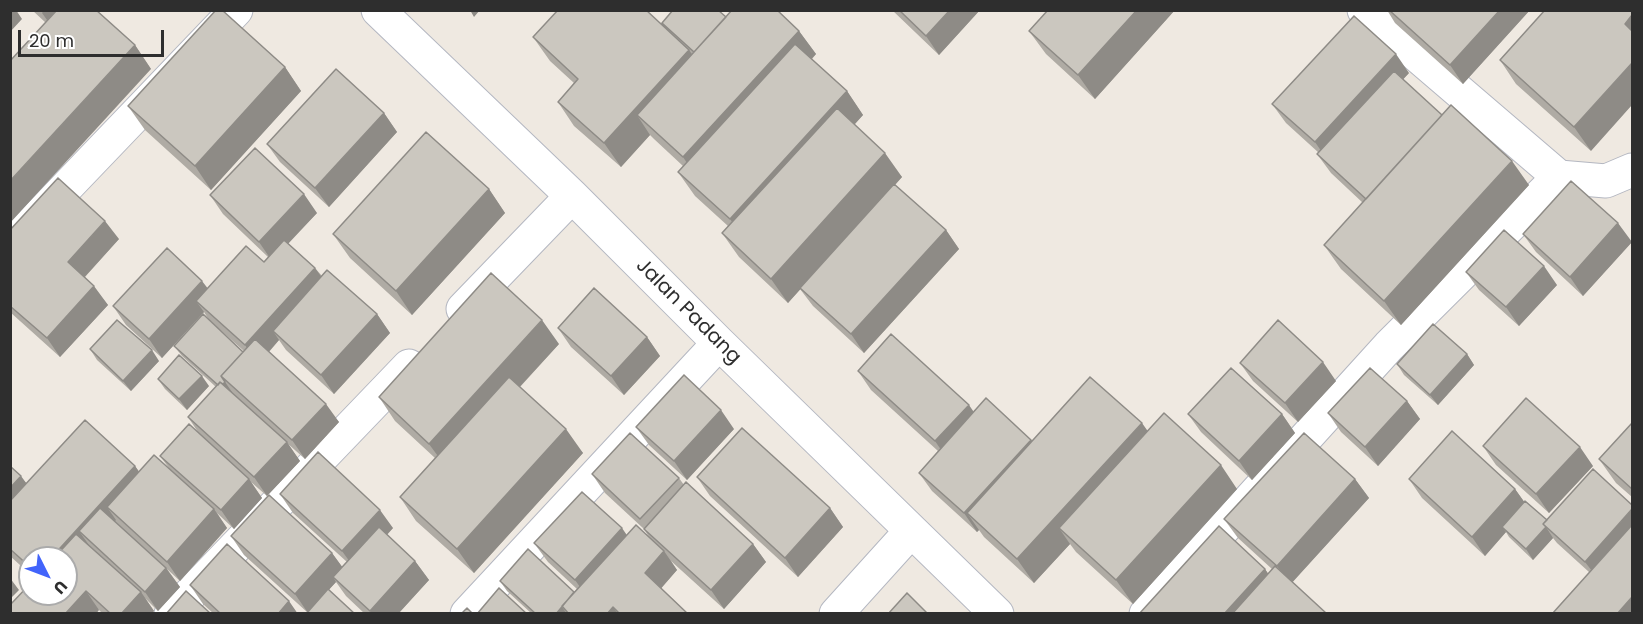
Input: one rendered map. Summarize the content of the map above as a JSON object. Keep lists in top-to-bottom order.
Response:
{
  "streets": {
    "street": ["Jalan Padang"]
  },
  "scale_bar": "20 m",
  "north": "bottom right"
}
